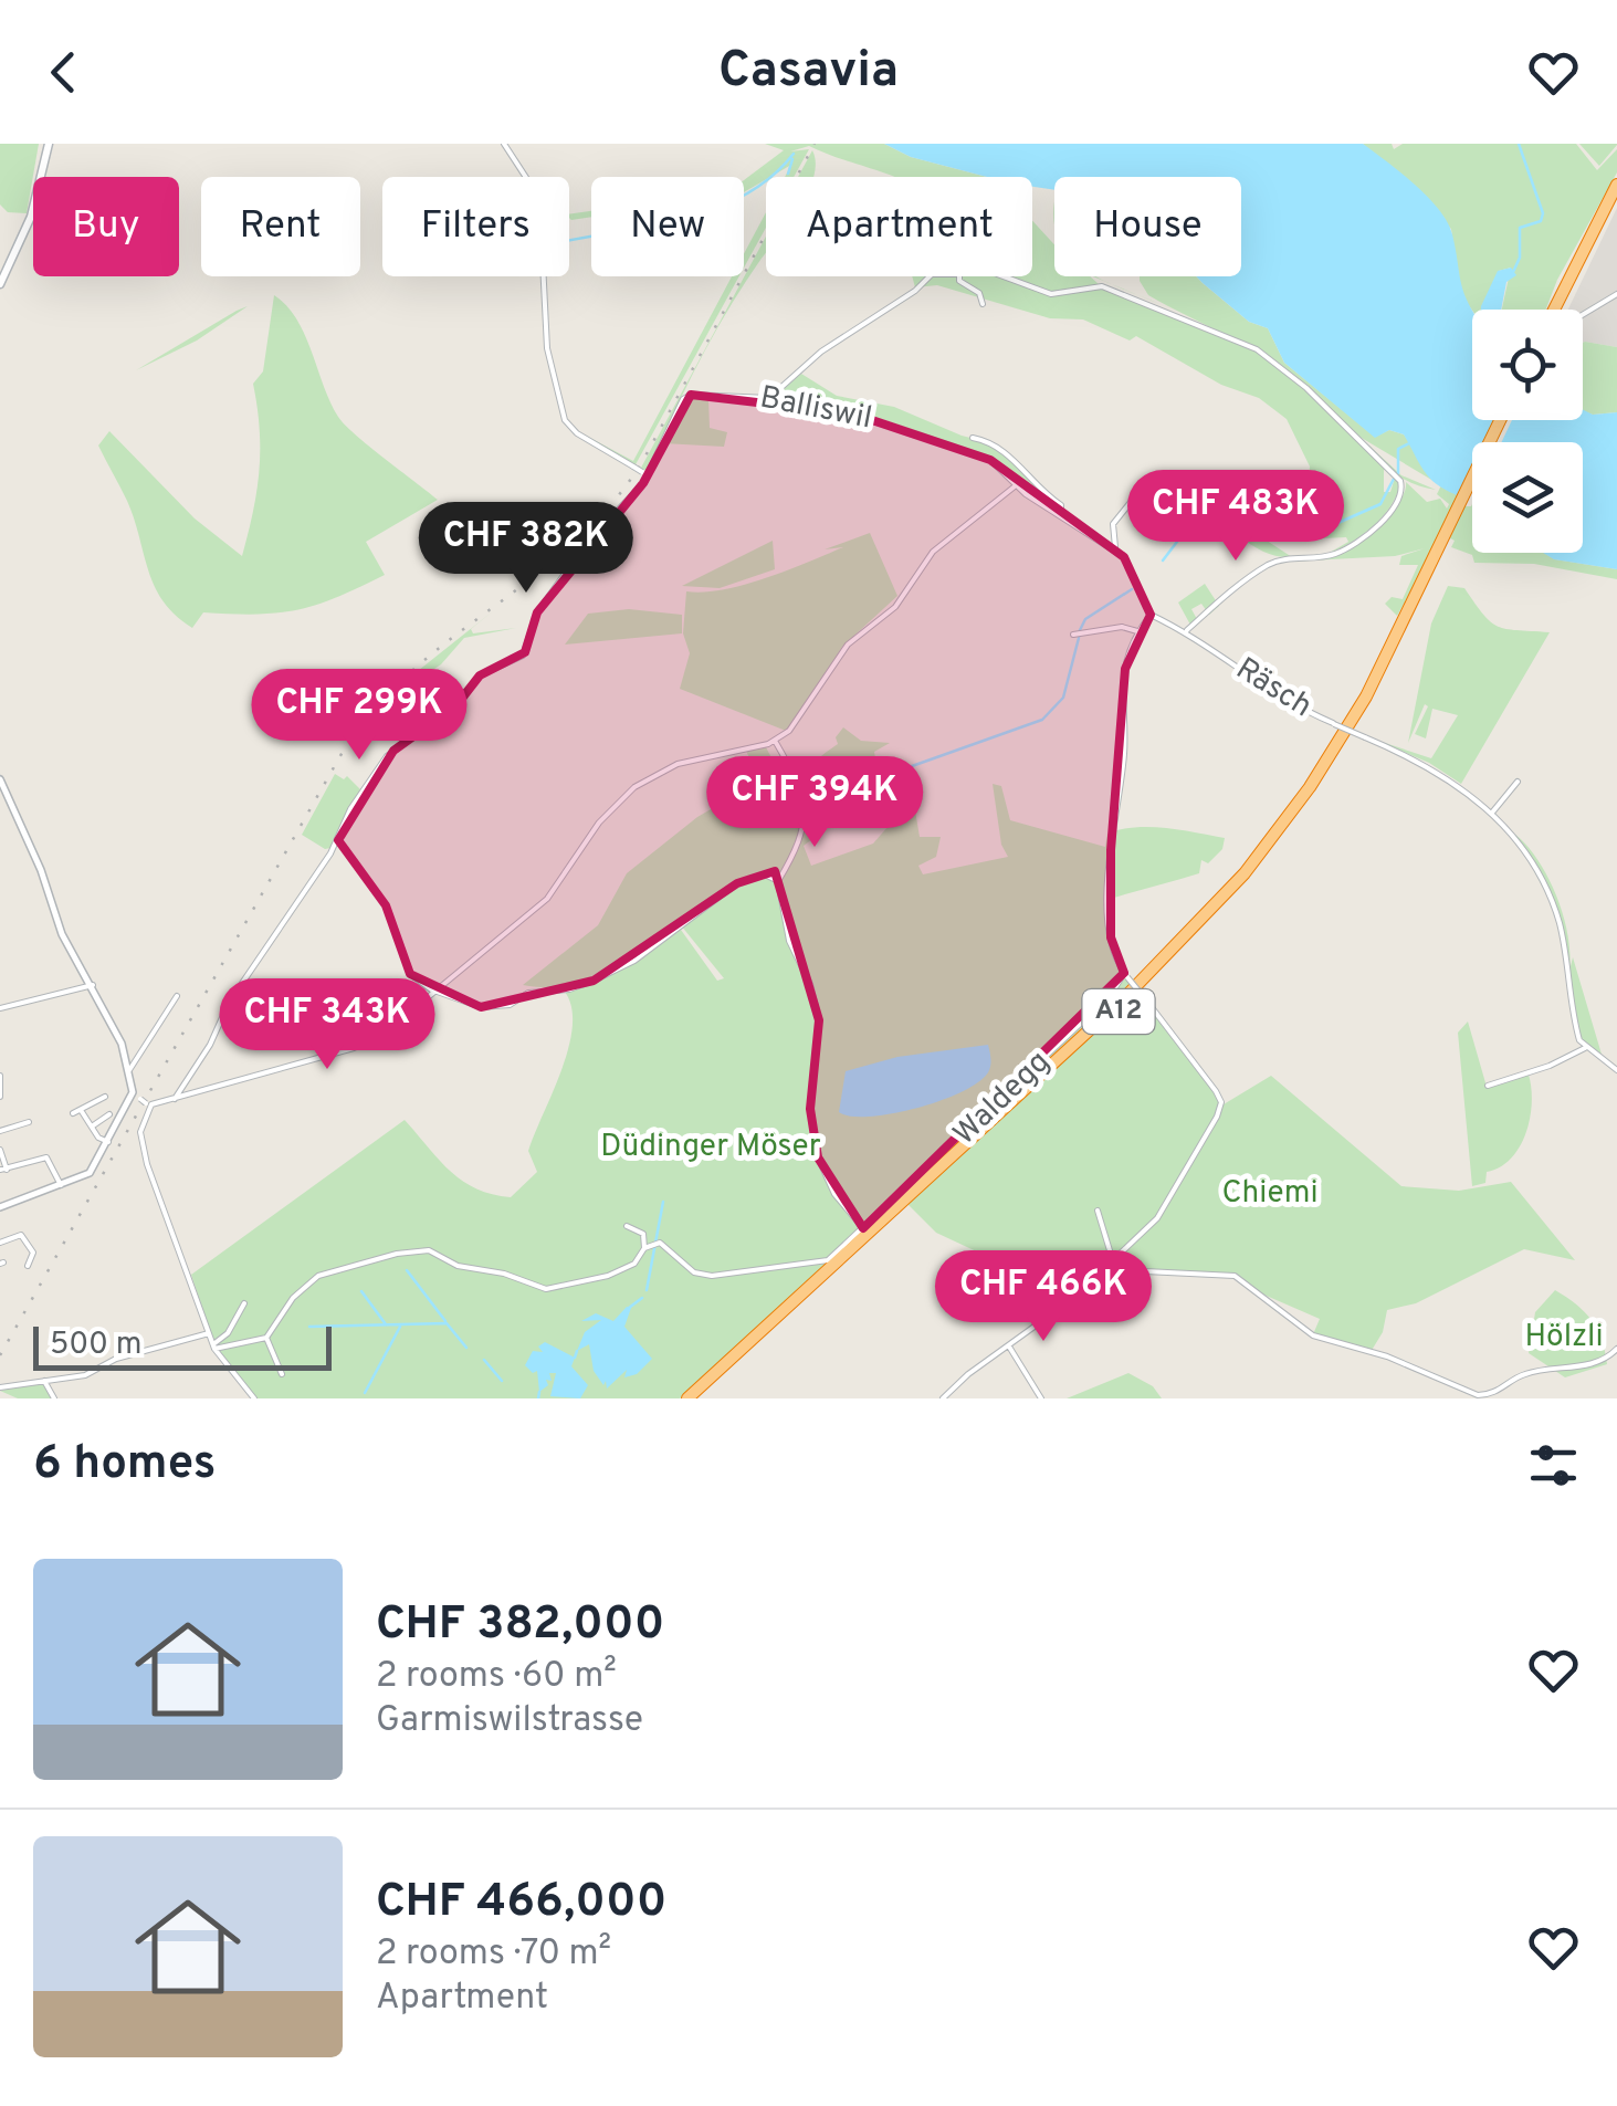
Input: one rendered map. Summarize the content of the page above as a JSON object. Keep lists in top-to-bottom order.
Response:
{
  "streets": {
    "highway": ["A12"],
    "street": ["Balliswil", "Räsch", "Waldegg"]
  },
  "parks": ["Düdinger Möser", "Chiemi", "Hölzli"],
  "scale_bar": "500 m",
  "page": {
    "header": "Casavia",
    "chip": [
      "Buy",
      "Rent",
      "Filters",
      "New",
      "Apartment",
      "House"
    ],
    "price": [
      "CHF 483K",
      "CHF 382K",
      "CHF 299K",
      "CHF 394K",
      "CHF 343K",
      "CHF 466K"
    ],
    "scale": "500 m",
    "heading": "6 homes",
    "list": [
      {
        "name": "CHF 382,000",
        "note": "2 rooms · 60 m² · Garmiswilstrasse"
      },
      {
        "name": "CHF 466,000",
        "note": "2 rooms · 70 m² · Apartment"
      }
    ]
  }
}
